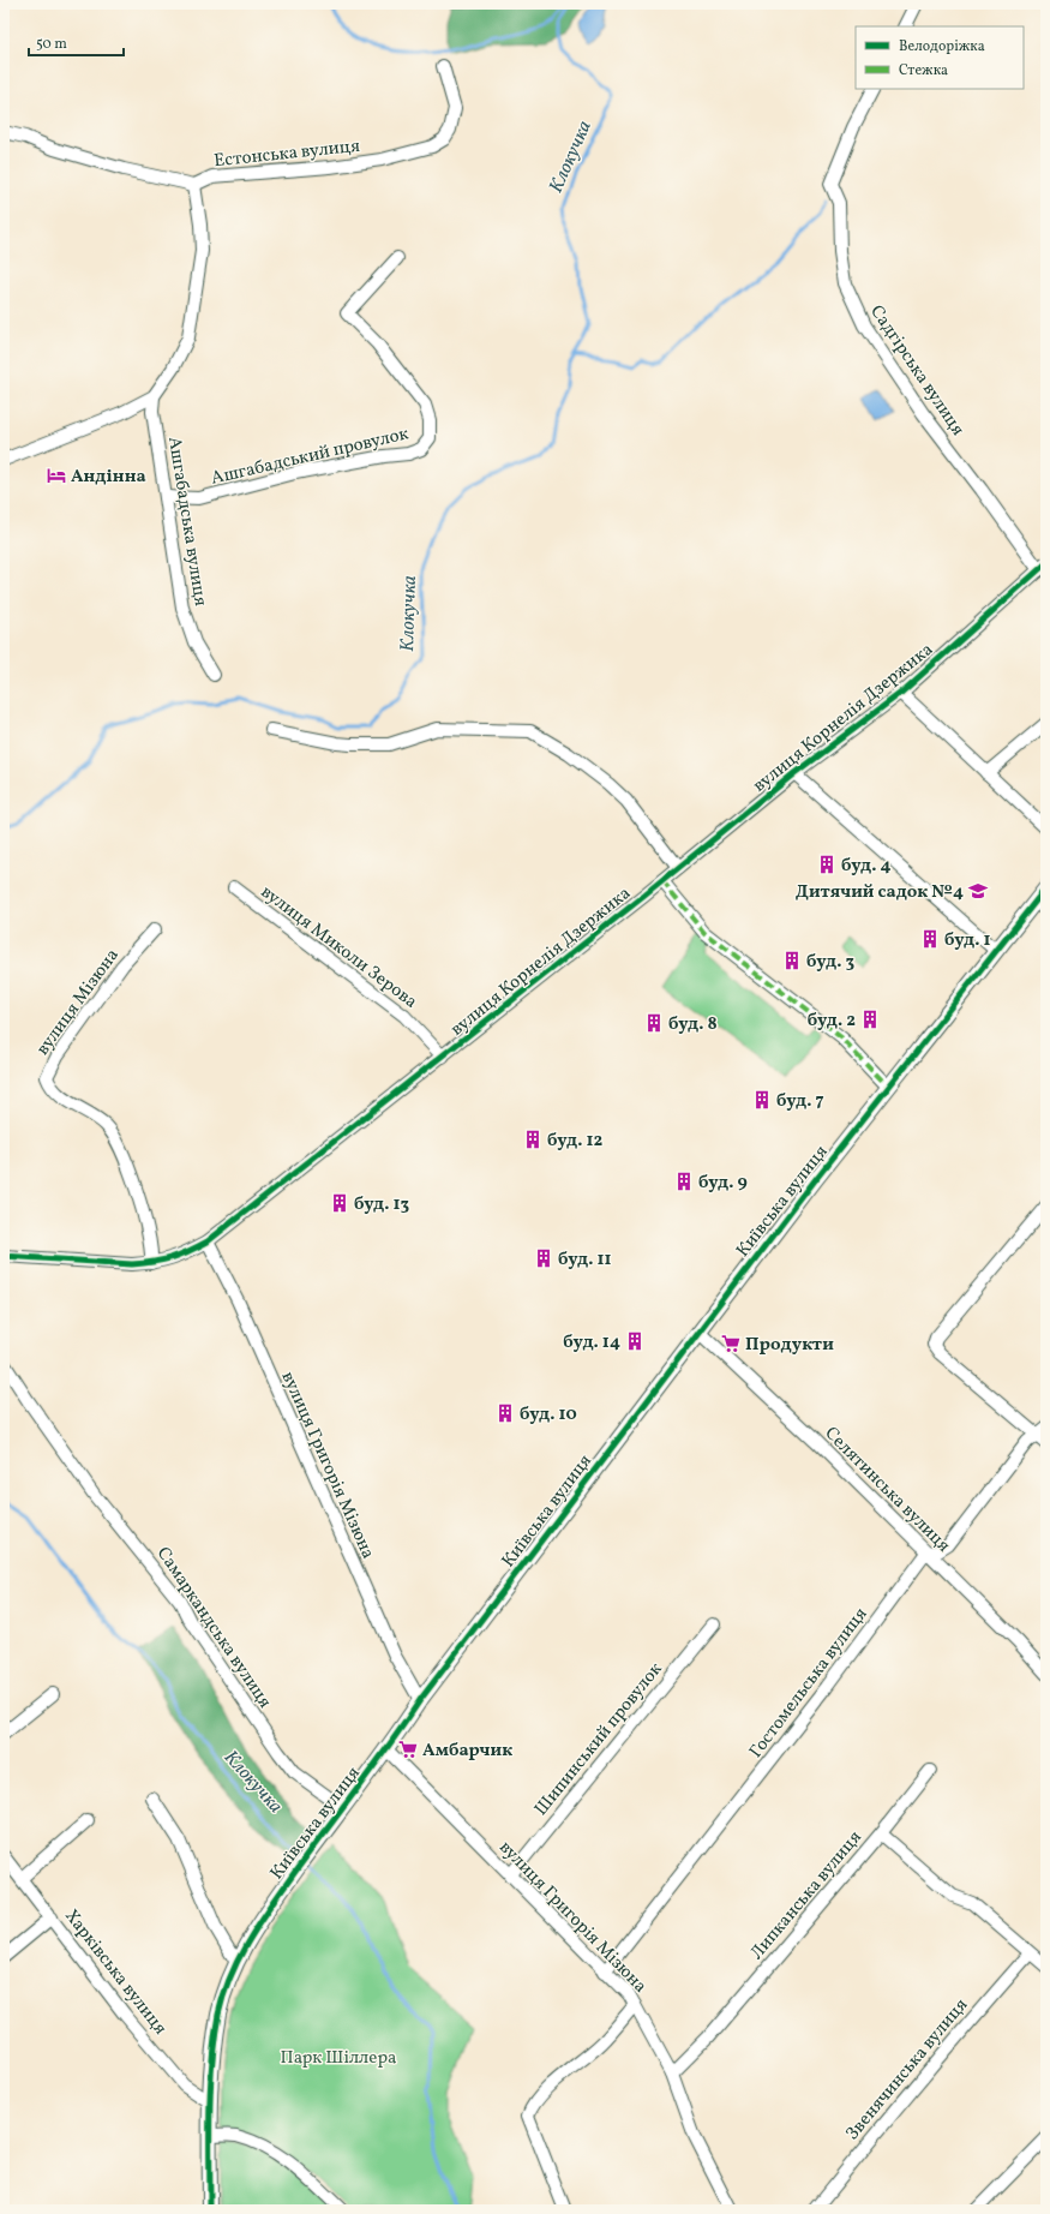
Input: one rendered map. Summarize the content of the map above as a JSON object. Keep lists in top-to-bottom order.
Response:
{
  "streets": {
    "street": [
      "Естонська вулиця",
      "Садгірська вулиця",
      "Ашгабадський провулок",
      "Ашгабадська вулиця",
      "вулиця Корнелія Дзержика",
      "вулиця Миколи Зерова",
      "вулиця Мізюна",
      "Київська вулиця",
      "вулиця Григорія Мізюна",
      "Селятинська вулиця",
      "Самаркандська вулиця",
      "Гостомельська вулиця",
      "Шипинський провулок",
      "Липканська вулиця",
      "Харківська вулиця",
      "Звенячинська вулиця"
    ]
  },
  "crossings": [
    ["Садгірська вулиця", "вулиця Корнелія Дзержика"],
    ["Ашгабадський провулок", "Ашгабадська вулиця"],
    ["вулиця Корнелія Дзержика", "вулиця Миколи Зерова"],
    ["вулиця Корнелія Дзержика", "вулиця Мізюна"],
    ["вулиця Корнелія Дзержика", "вулиця Григорія Мізюна"],
    ["Київська вулиця", "вулиця Григорія Мізюна"],
    ["Київська вулиця", "Селятинська вулиця"],
    ["Київська вулиця", "Самаркандська вулиця"],
    ["Київська вулиця", "Харківська вулиця"],
    ["вулиця Григорія Мізюна", "Гостомельська вулиця"],
    ["вулиця Григорія Мізюна", "Шипинський провулок"],
    ["вулиця Григорія Мізюна", "Липканська вулиця"],
    ["Селятинська вулиця", "Гостомельська вулиця"],
    ["Липканська вулиця", "Звенячинська вулиця"]
  ],
  "water": ["Клокучка"],
  "parks": ["Парк Шіллера"],
  "places": {
    "hotel": ["Андінна"],
    "building": [
      "буд. 4",
      "буд. 1",
      "буд. 3",
      "буд. 2",
      "буд. 8",
      "буд. 7",
      "буд. 12",
      "буд. 9",
      "буд. 13",
      "буд. 11",
      "буд. 14",
      "буд. 10"
    ],
    "school or university": ["Дитячий садок №4"],
    "supermarket": ["Продукти", "Амбарчик"]
  },
  "legend": ["Велодоріжка", "Стежка"],
  "scale_bar": "50 m"
}
